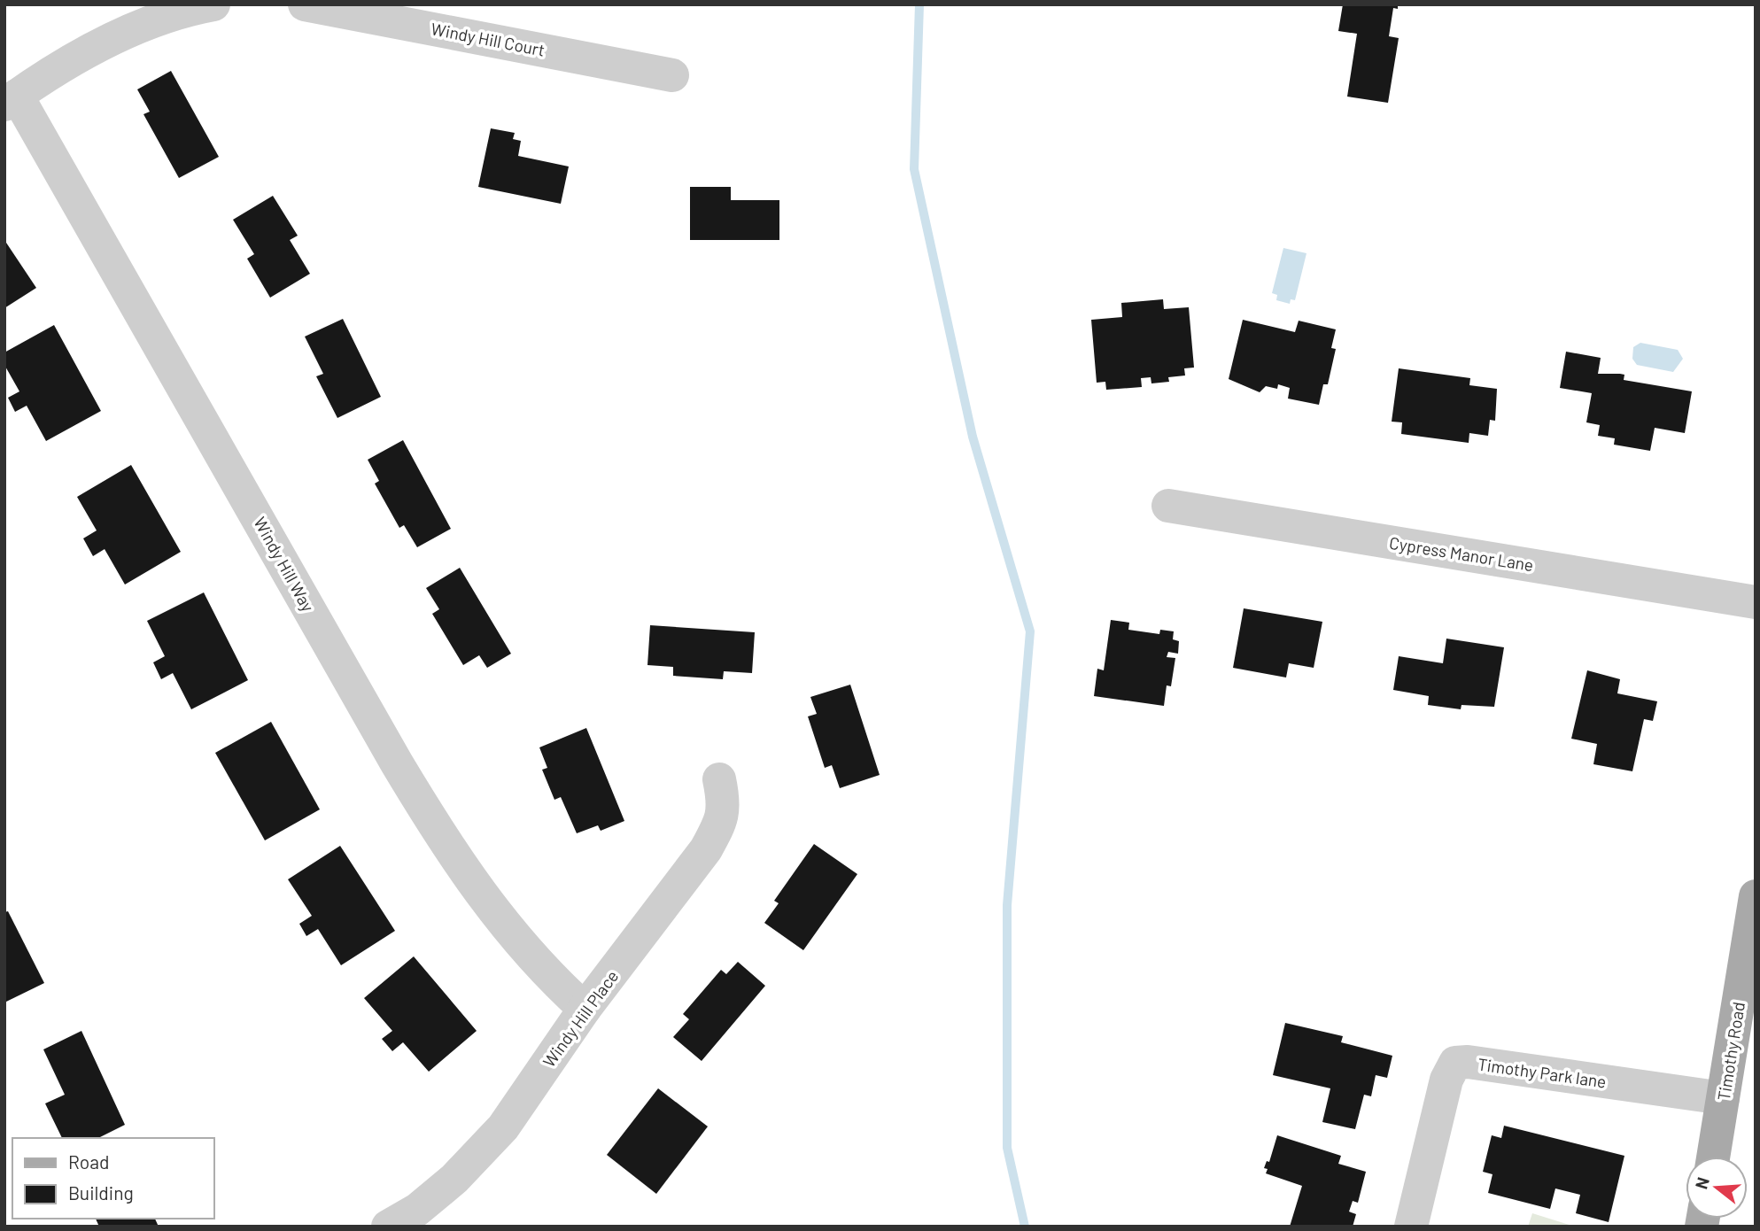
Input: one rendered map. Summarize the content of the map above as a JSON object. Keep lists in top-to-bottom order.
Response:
{
  "streets": {
    "main road": ["Timothy Road"],
    "street": [
      "Windy Hill Court",
      "Cypress Manor Lane",
      "Windy Hill Way",
      "Windy Hill Place",
      "Timothy Park lane"
    ]
  },
  "crossings": [
    ["Windy Hill Way", "Windy Hill Place"],
    ["Timothy Road", "Timothy Park lane"]
  ],
  "legend": ["Road", "Building"],
  "north": "left"
}
